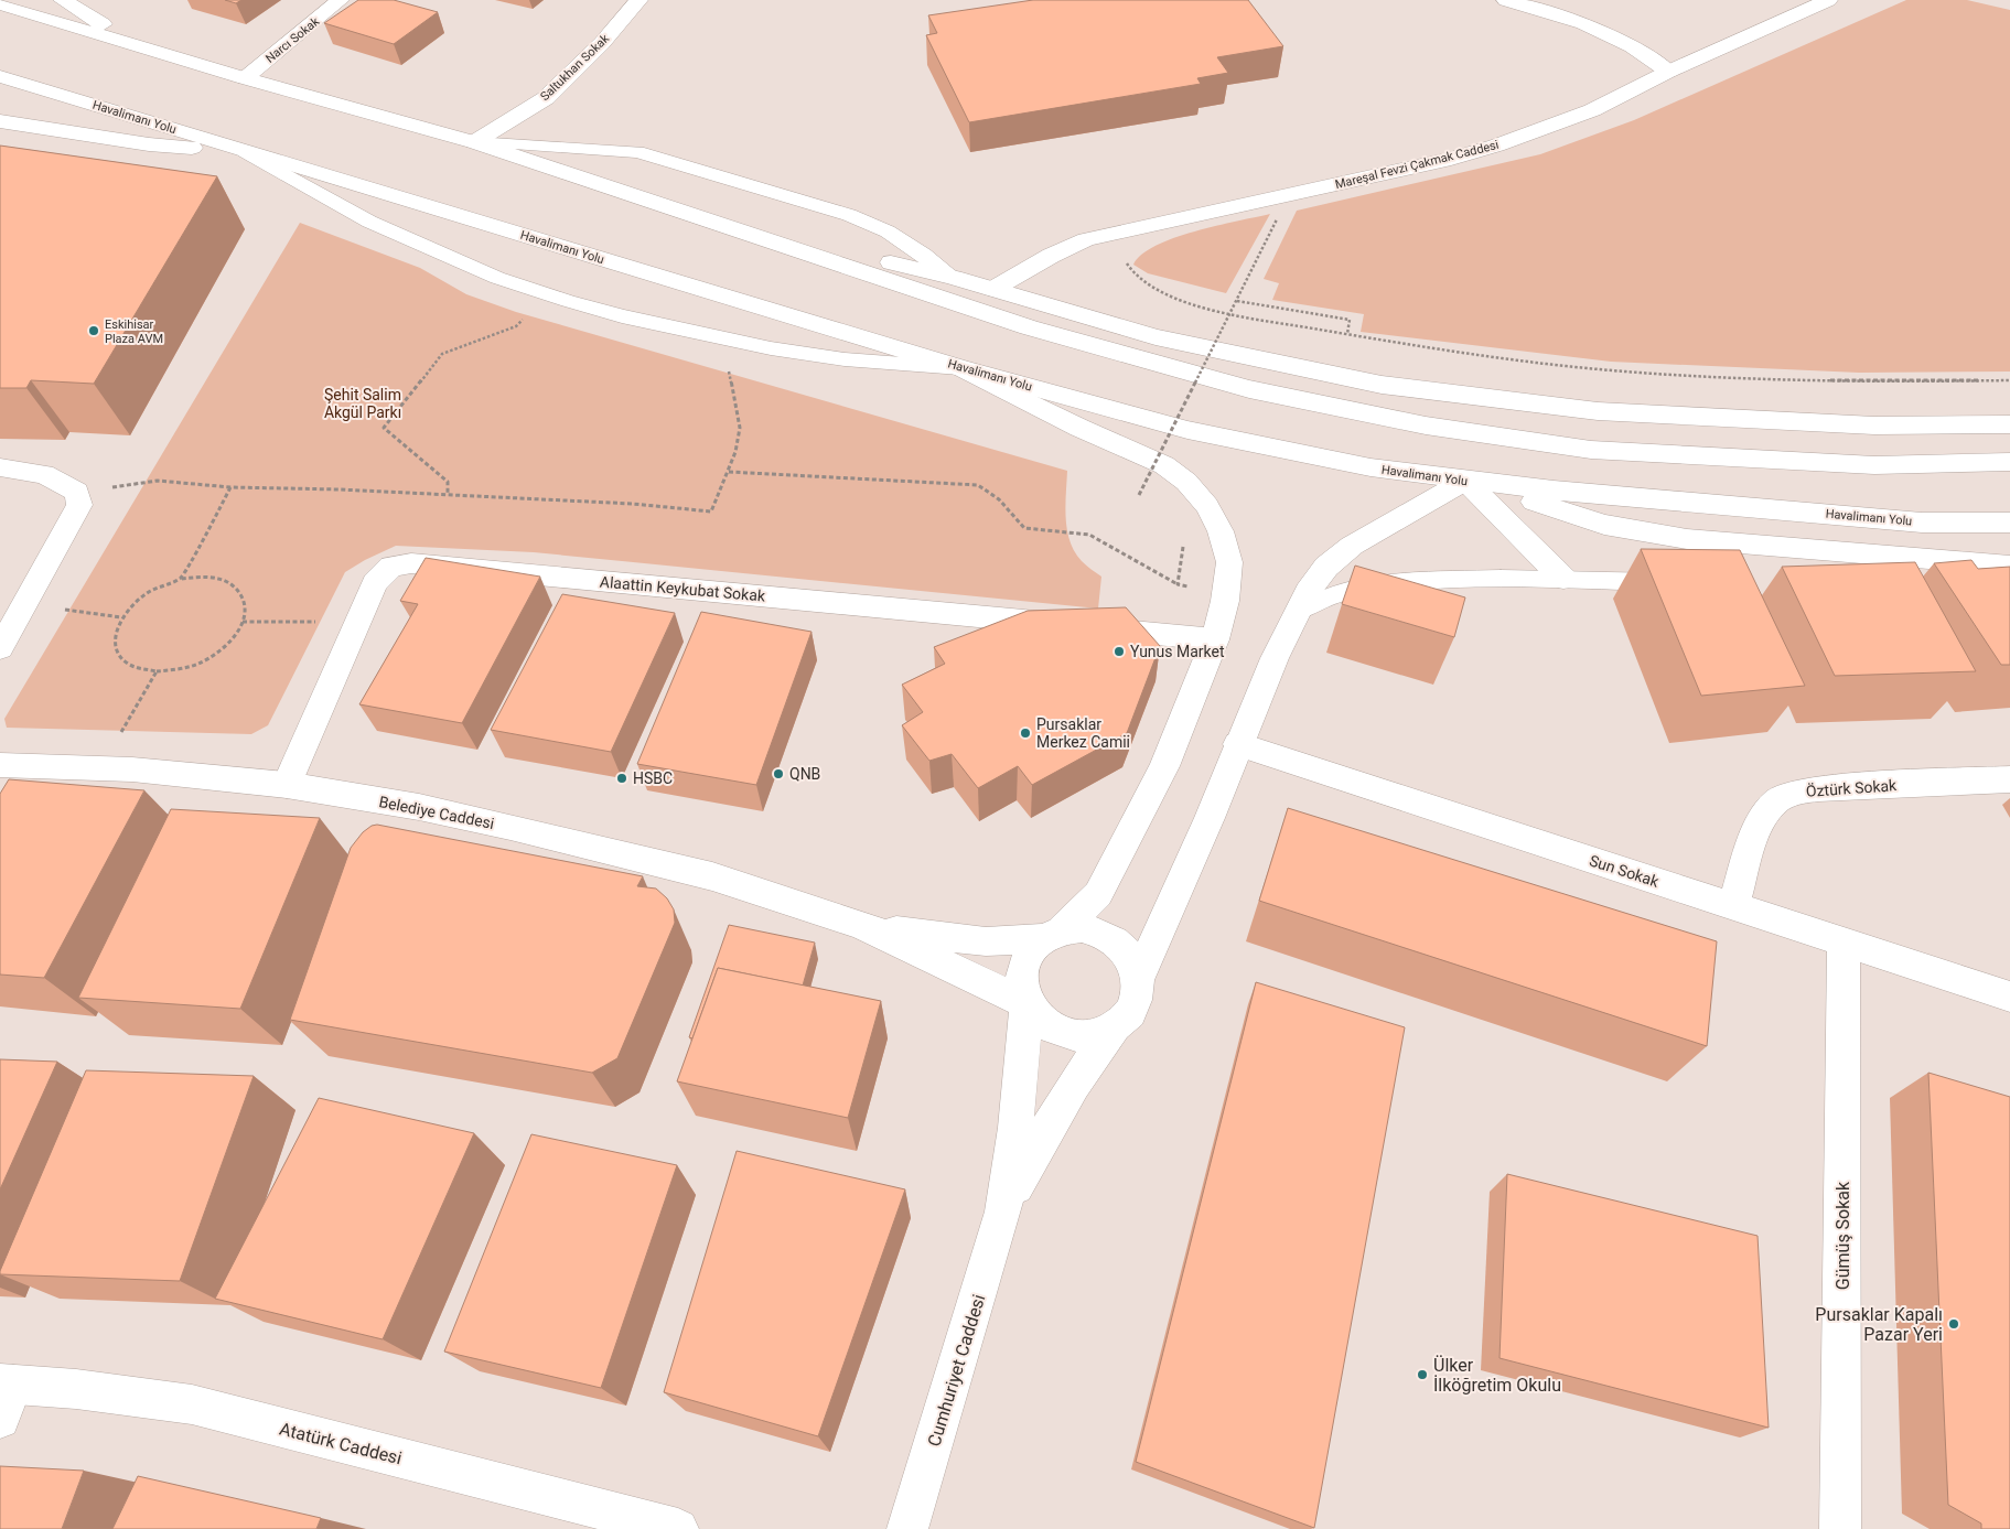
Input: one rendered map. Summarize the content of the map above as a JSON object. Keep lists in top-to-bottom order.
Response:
{
  "streets": {
    "main road": [
      "Narcı Sokak",
      "Saltukhan Sokak",
      "Havalimanı Yolu",
      "Mareşal Fevzi Çakmak Caddesi",
      "Alaattin Keykubat Sokak",
      "Öztürk Sokak",
      "Belediye Caddesi",
      "Sun Sokak",
      "Gümüş Sokak",
      "Cumhuriyet Caddesi",
      "Atatürk Caddesi"
    ]
  },
  "crossings": [
    ["Alaattin Keykubat Sokak", "Belediye Caddesi"],
    ["Öztürk Sokak", "Sun Sokak"],
    ["Sun Sokak", "Gümüş Sokak"]
  ],
  "parks": ["Şehit Salim Akgül Parkı"],
  "places": [
    "Eskihisar Plaza AVM",
    "Yunus Market",
    "Pursaklar Merkez Camii",
    "QNB",
    "HSBC",
    "Pursaklar Kapalı Pazar Yeri",
    "Ülker İlköğretim Okulu"
  ]
}
